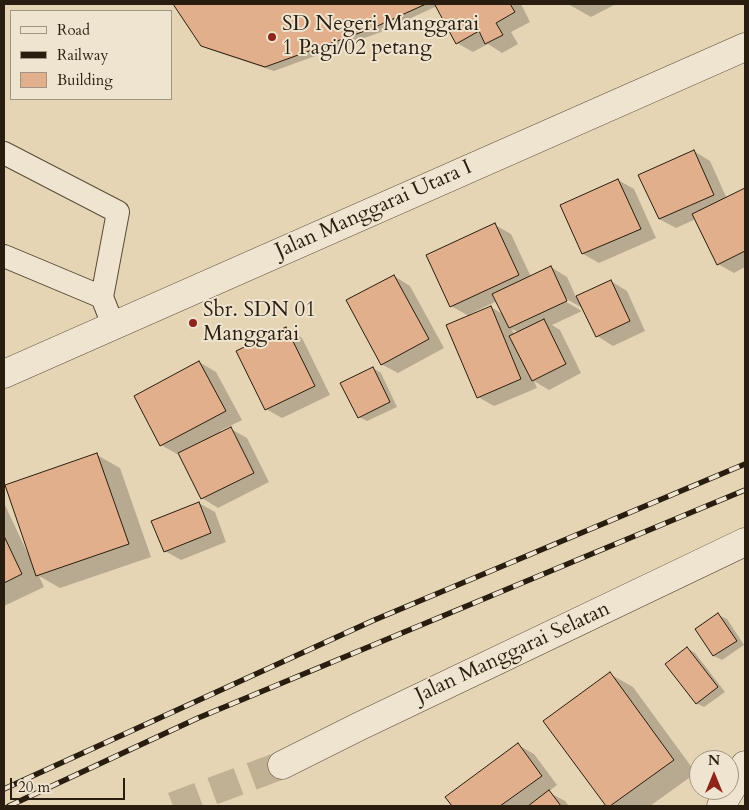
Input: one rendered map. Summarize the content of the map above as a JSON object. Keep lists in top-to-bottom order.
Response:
{
  "streets": {
    "street": ["Jalan Manggarai Utara I", "Jalan Manggarai Selatan"]
  },
  "places": ["SD Negeri Manggarai 1 Pagi/02 petang", "Sbr. SDN 01 Manggarai"],
  "legend": ["Road", "Railway", "Building"],
  "scale_bar": "20 m",
  "north": "top"
}
